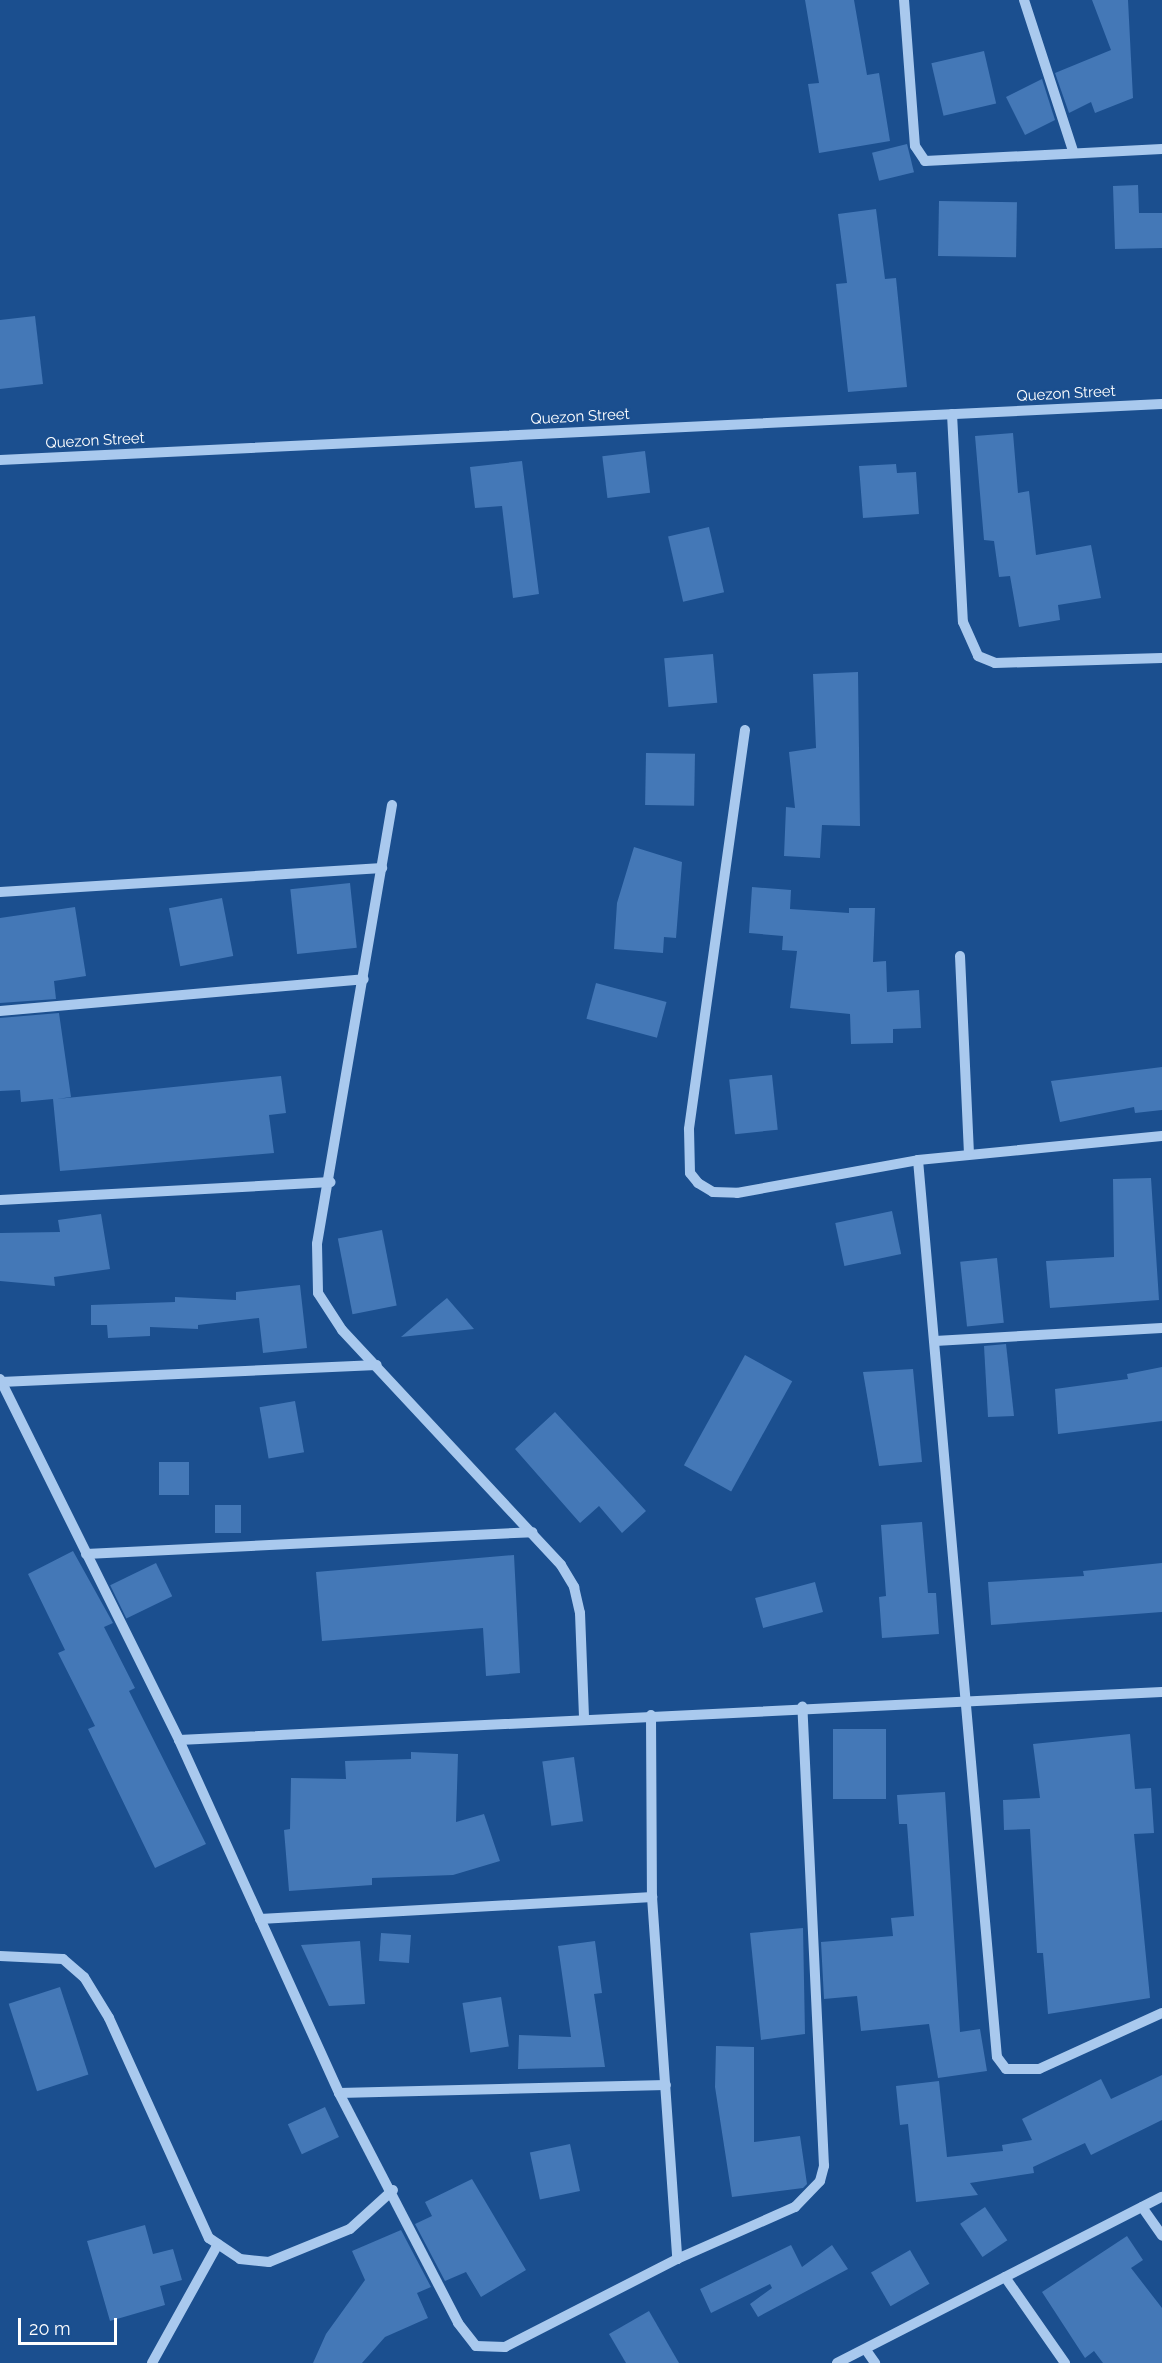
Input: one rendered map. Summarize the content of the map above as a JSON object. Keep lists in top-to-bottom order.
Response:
{
  "streets": {
    "street": ["Quezon Street"]
  },
  "scale_bar": "20 m"
}
